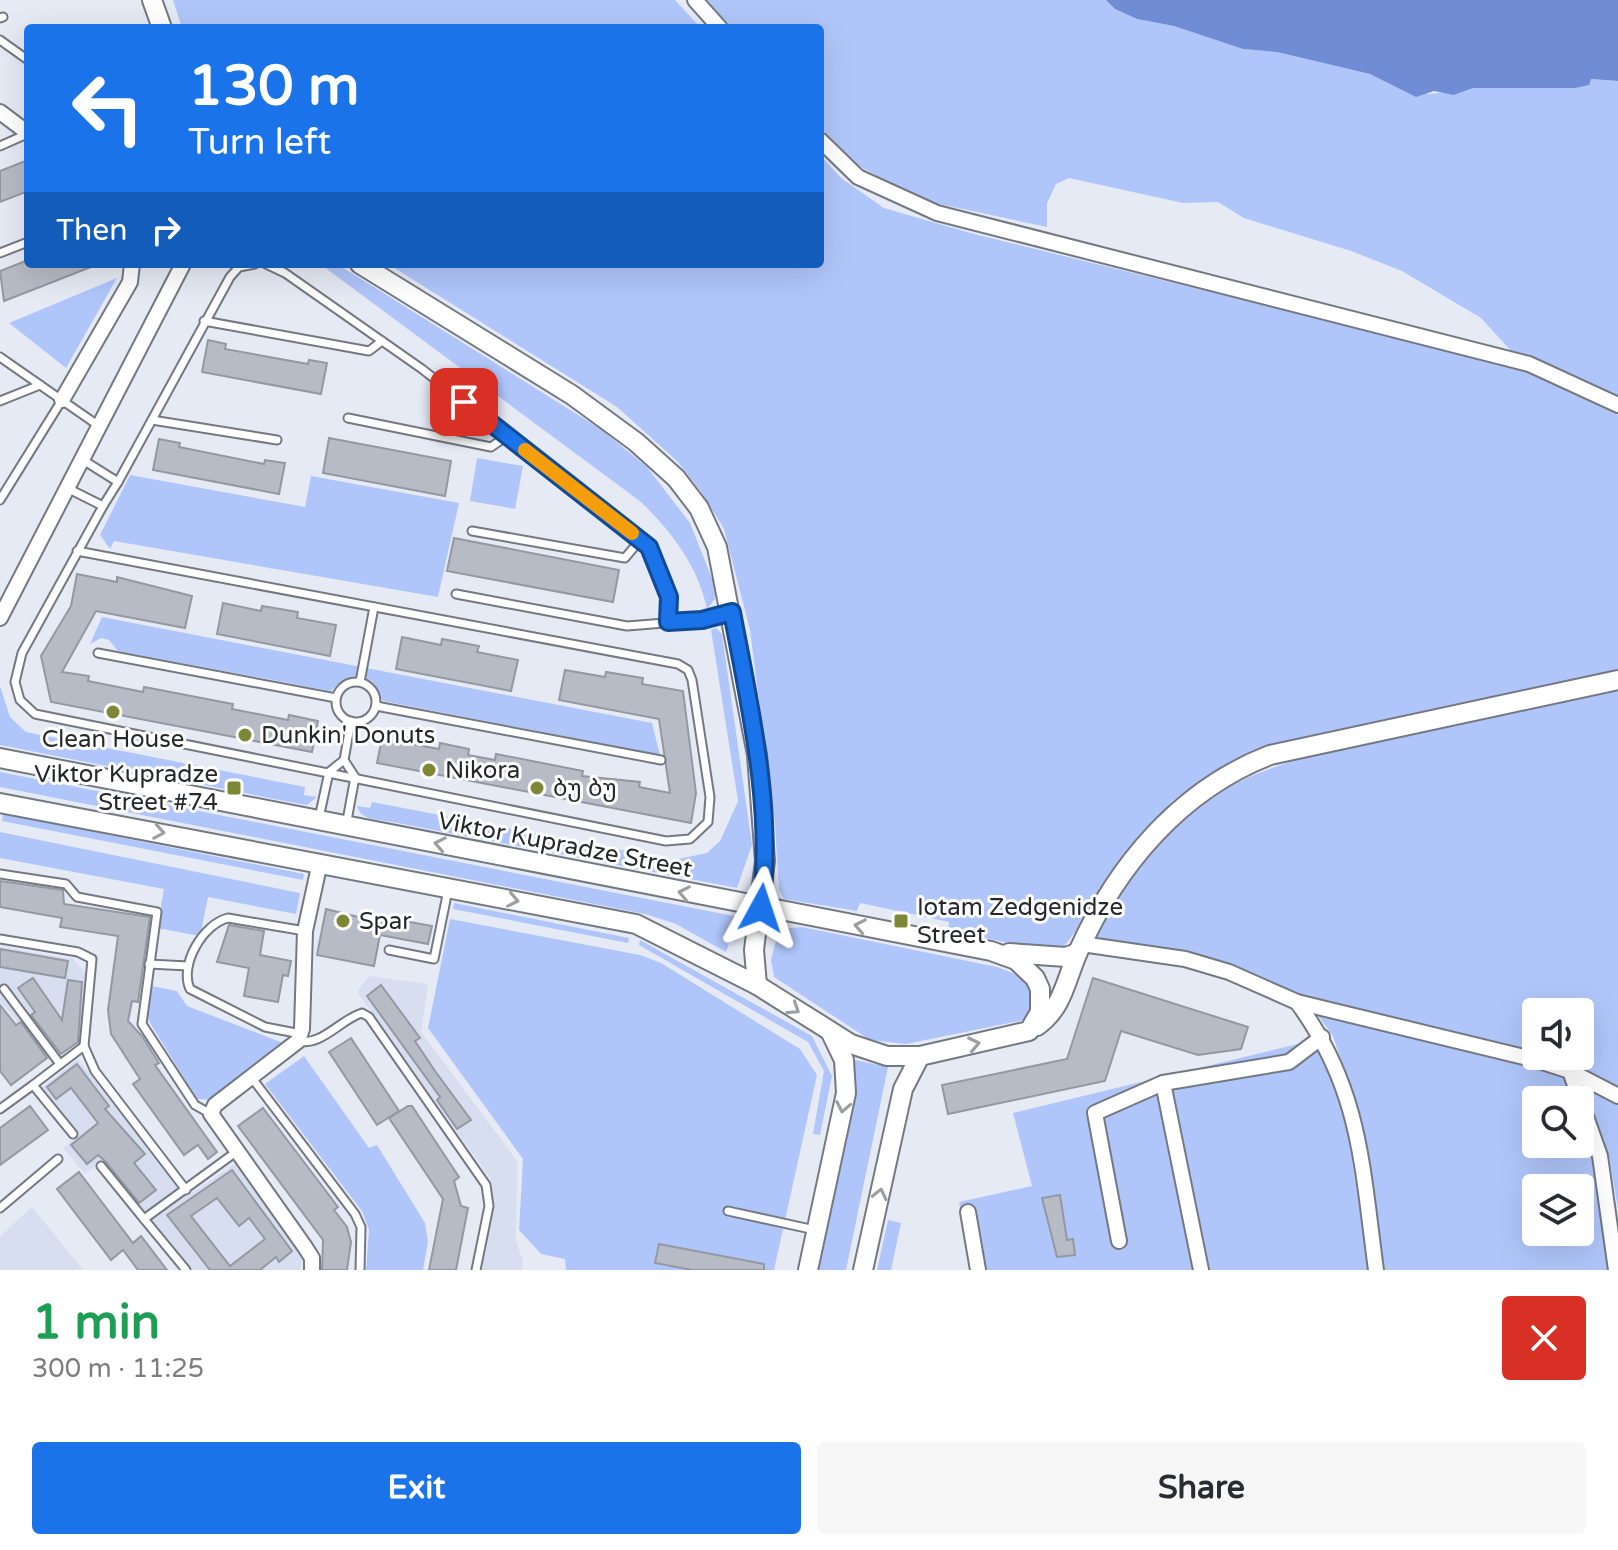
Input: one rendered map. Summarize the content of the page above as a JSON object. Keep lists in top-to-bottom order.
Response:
{
  "streets": {
    "main road": ["Viktor Kupradze Street"]
  },
  "places": {
    "other": [
      "Clean House",
      "Dunkin' Donuts",
      "Nikora",
      "ბუ ბუ",
      "Spar"
    ],
    "transit": ["Viktor Kupradze Street #74", "Iotam Zedgenidze Street"]
  },
  "page": {
    "turn": ["130 m", "Turn left"],
    "then": "Then",
    "heading": ["1 min", "300 m · 11:25"],
    "buttons": ["Exit", "Share"]
  }
}
